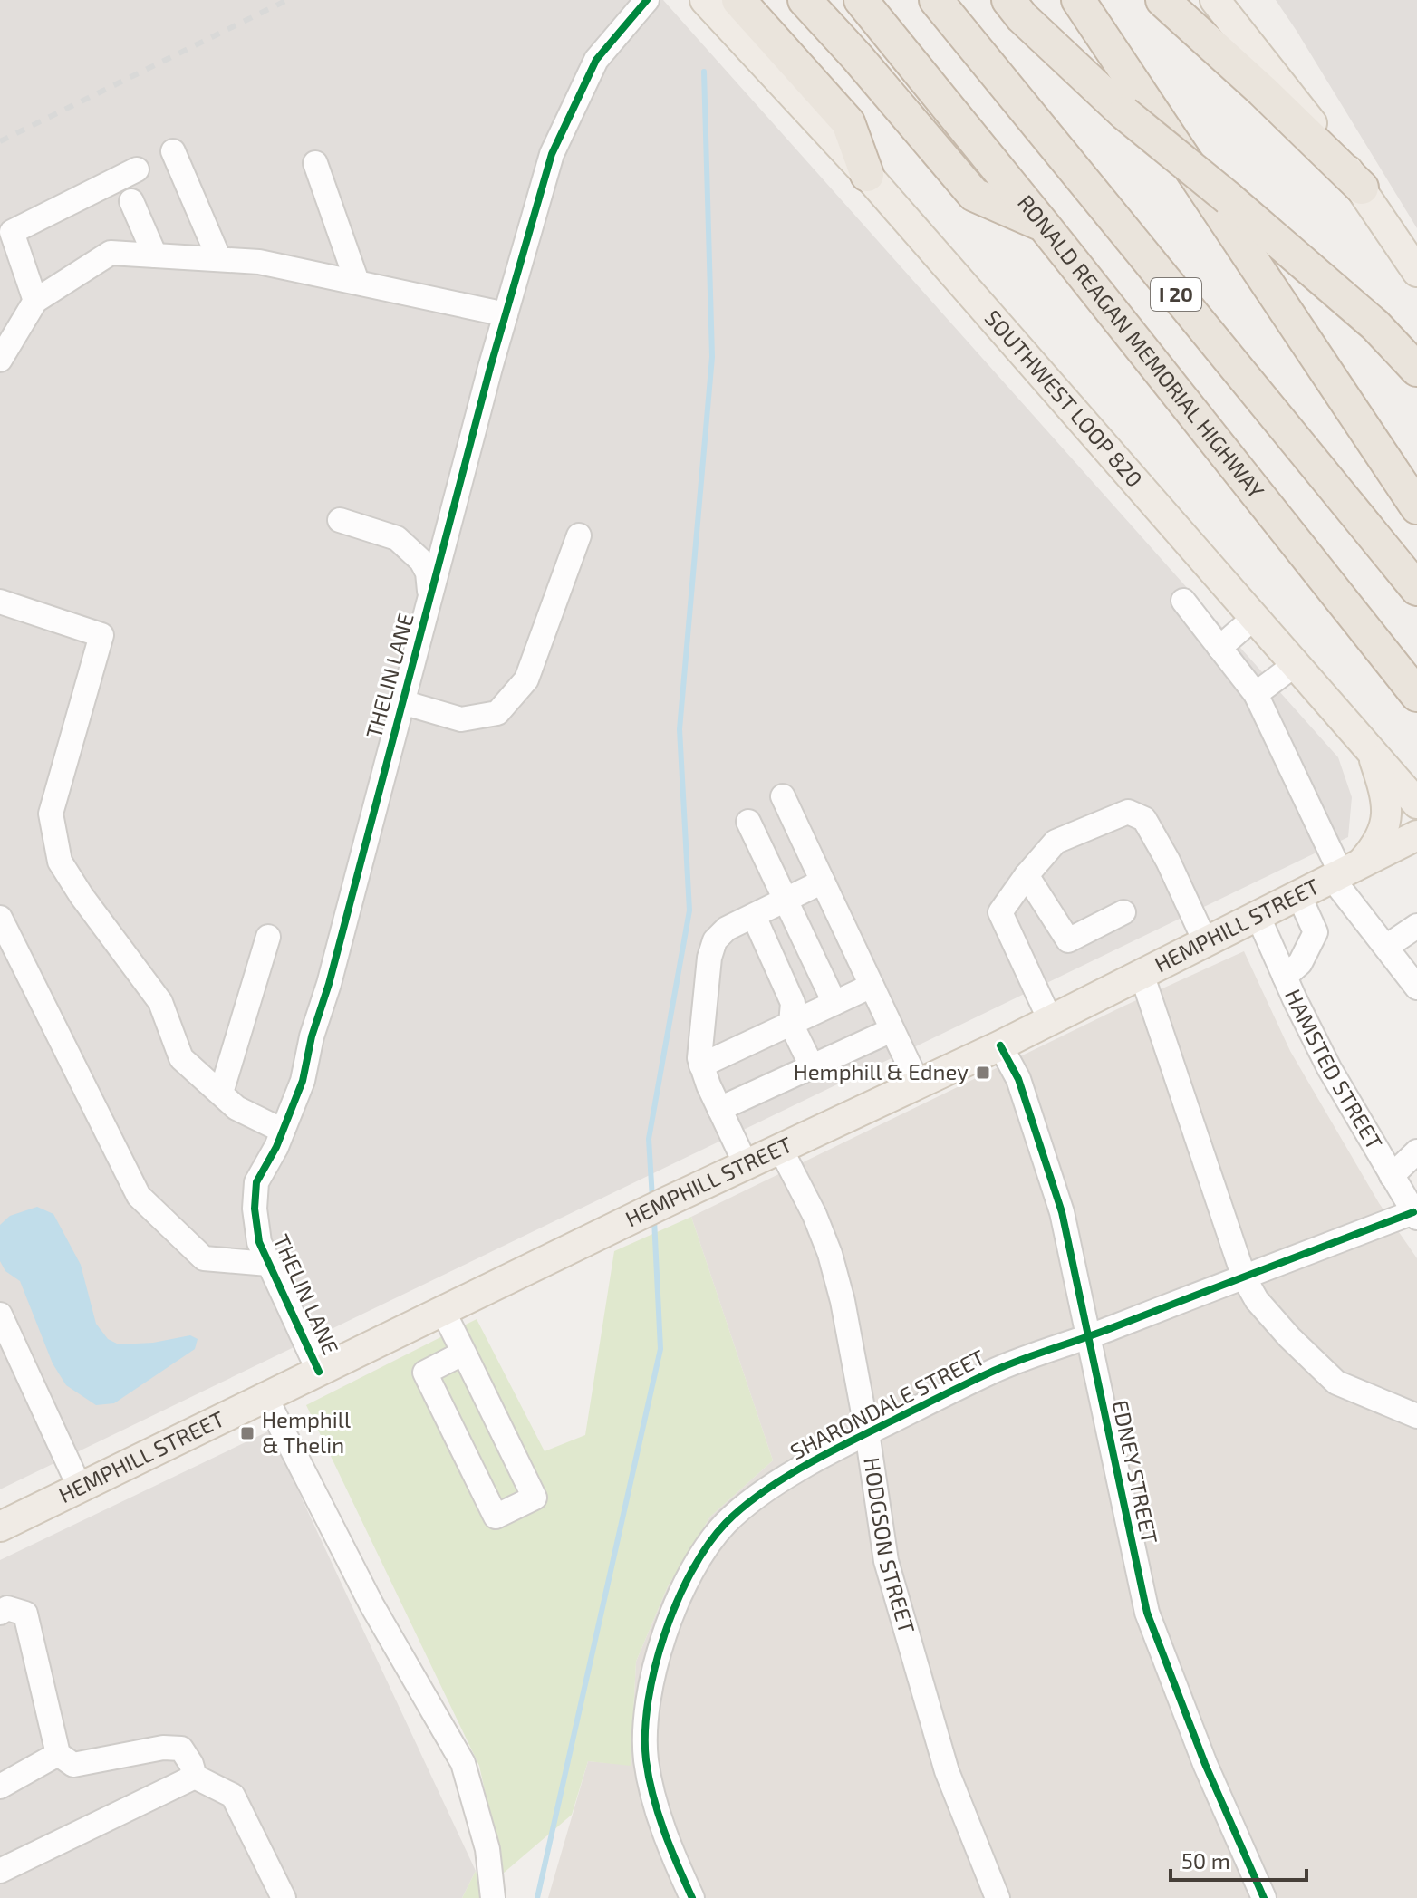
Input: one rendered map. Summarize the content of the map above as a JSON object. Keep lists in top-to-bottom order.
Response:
{
  "streets": {
    "highway": ["I 20", "RONALD REAGAN MEMORIAL HIGHWAY"],
    "main road": ["SOUTHWEST LOOP 820", "HEMPHILL STREET"],
    "street": [
      "THELIN LANE",
      "HAMSTED STREET",
      "SHARONDALE STREET",
      "EDNEY STREET",
      "HODGSON STREET"
    ]
  },
  "crossings": [
    ["THELIN LANE", "HEMPHILL STREET"],
    ["HEMPHILL STREET", "HAMSTED STREET"],
    ["HEMPHILL STREET", "EDNEY STREET"],
    ["HEMPHILL STREET", "HODGSON STREET"],
    ["HAMSTED STREET", "SHARONDALE STREET"],
    ["SHARONDALE STREET", "EDNEY STREET"],
    ["SHARONDALE STREET", "HODGSON STREET"]
  ],
  "places": {
    "transit": ["Hemphill & Edney", "Hemphill & Thelin"]
  },
  "scale_bar": "50 m"
}
